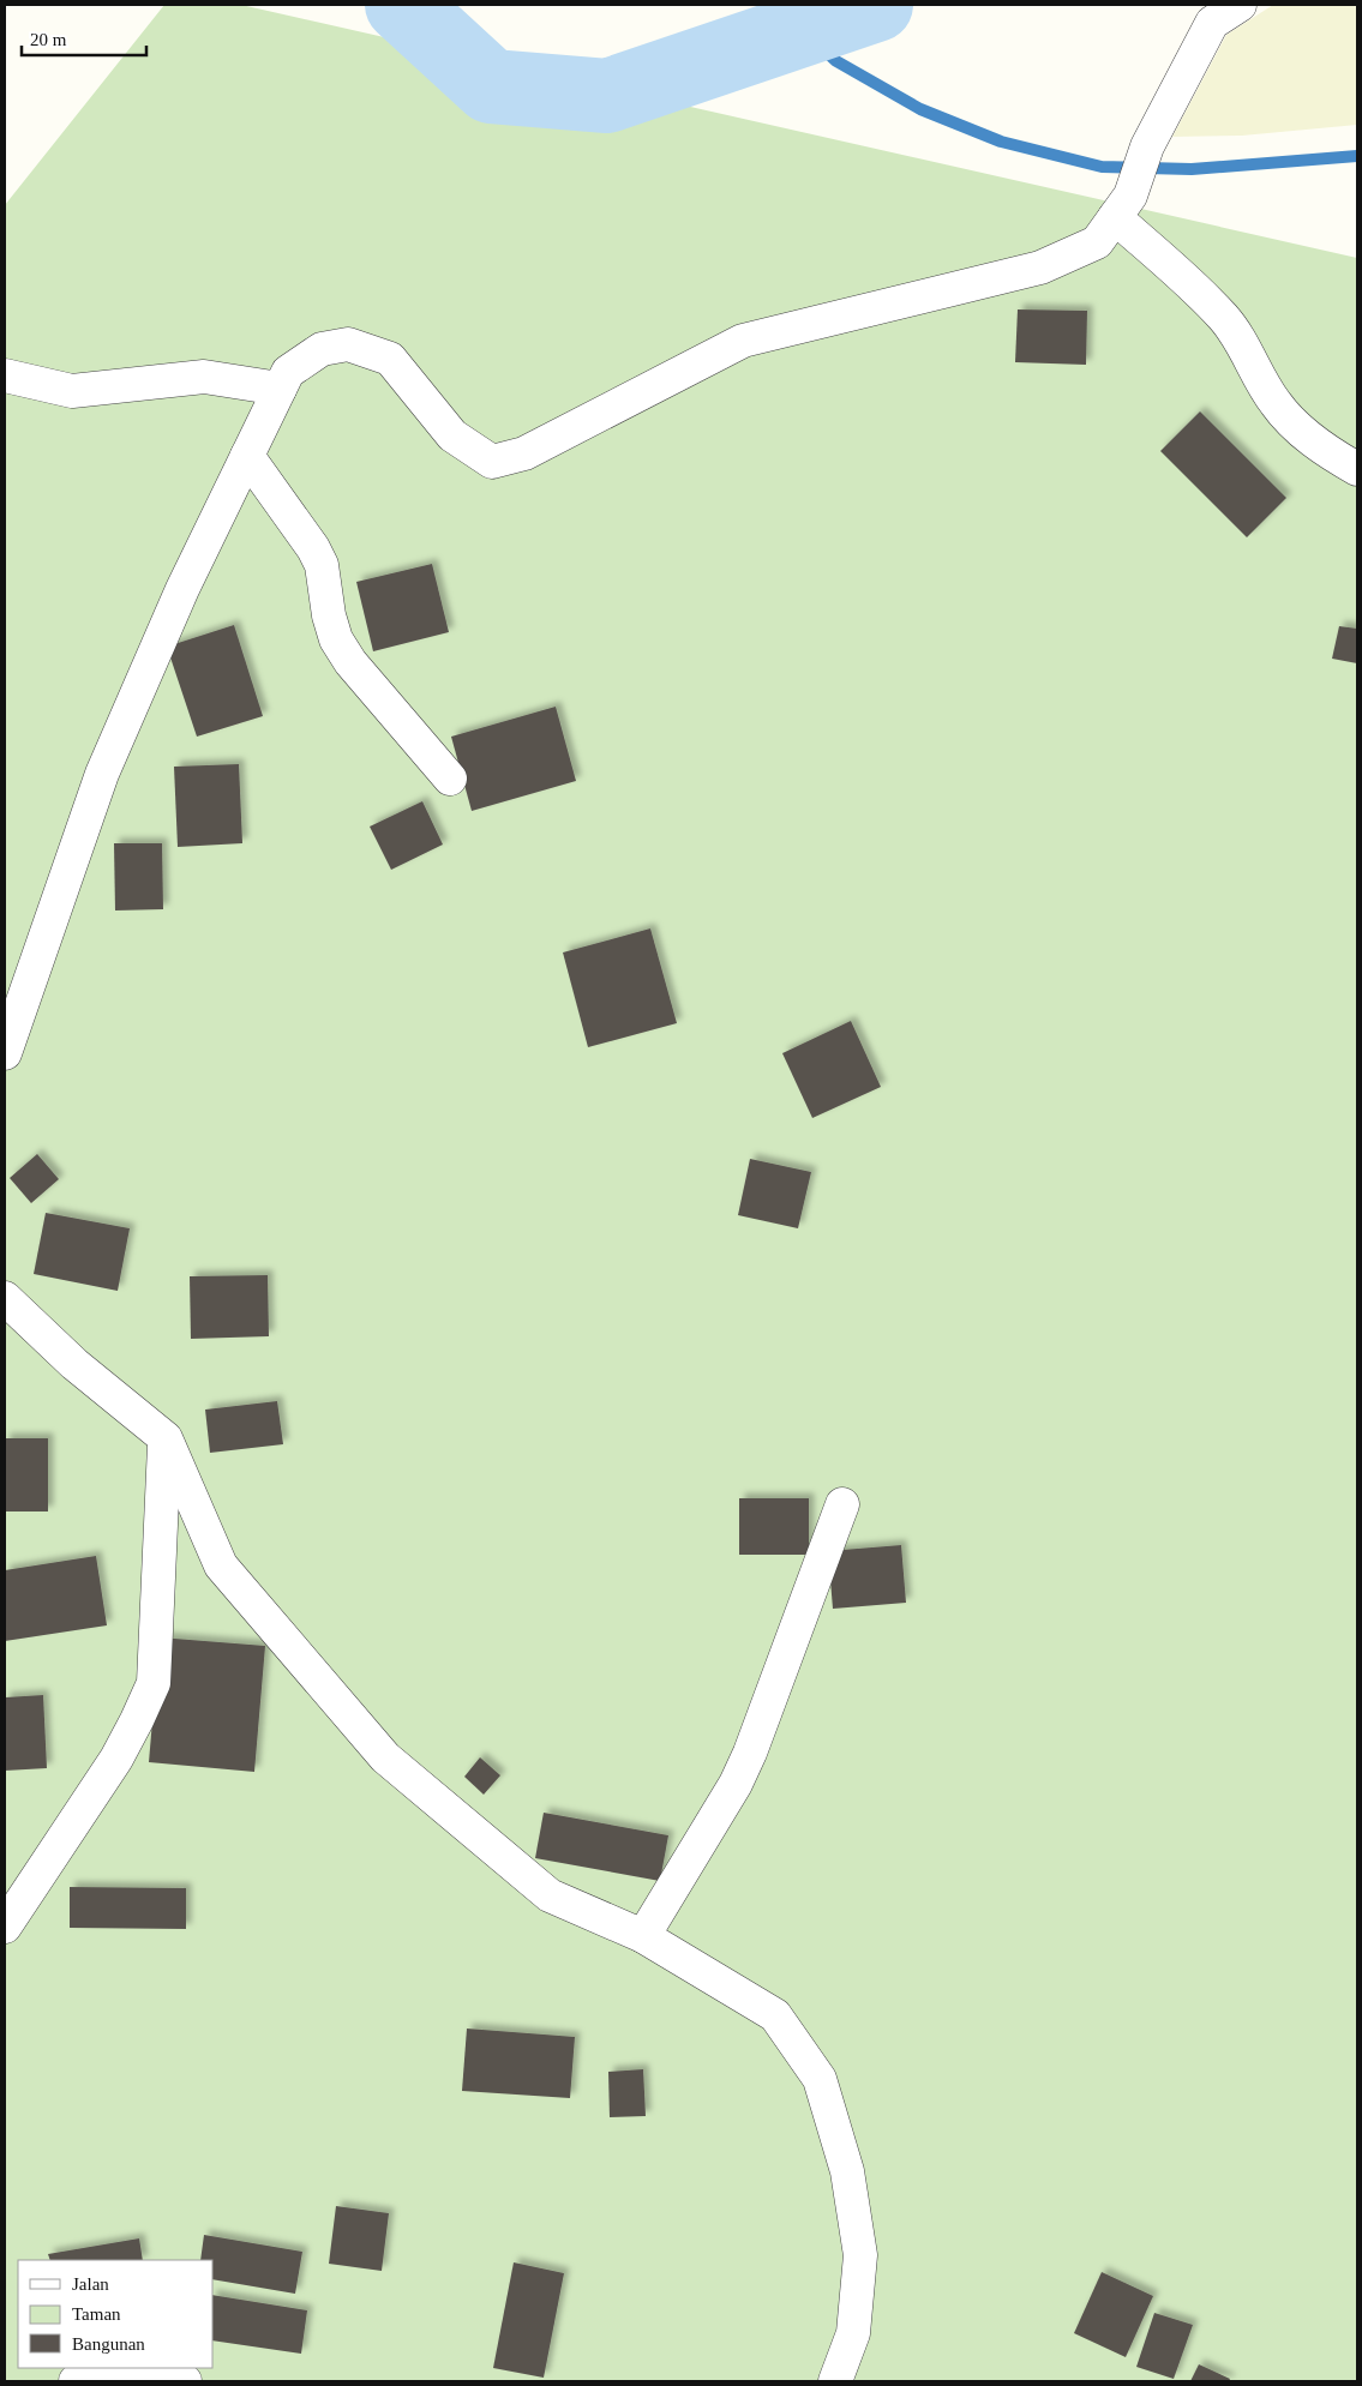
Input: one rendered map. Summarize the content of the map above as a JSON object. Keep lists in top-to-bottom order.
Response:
{
  "legend": ["Jalan", "Taman", "Bangunan"],
  "scale_bar": "20 m"
}
